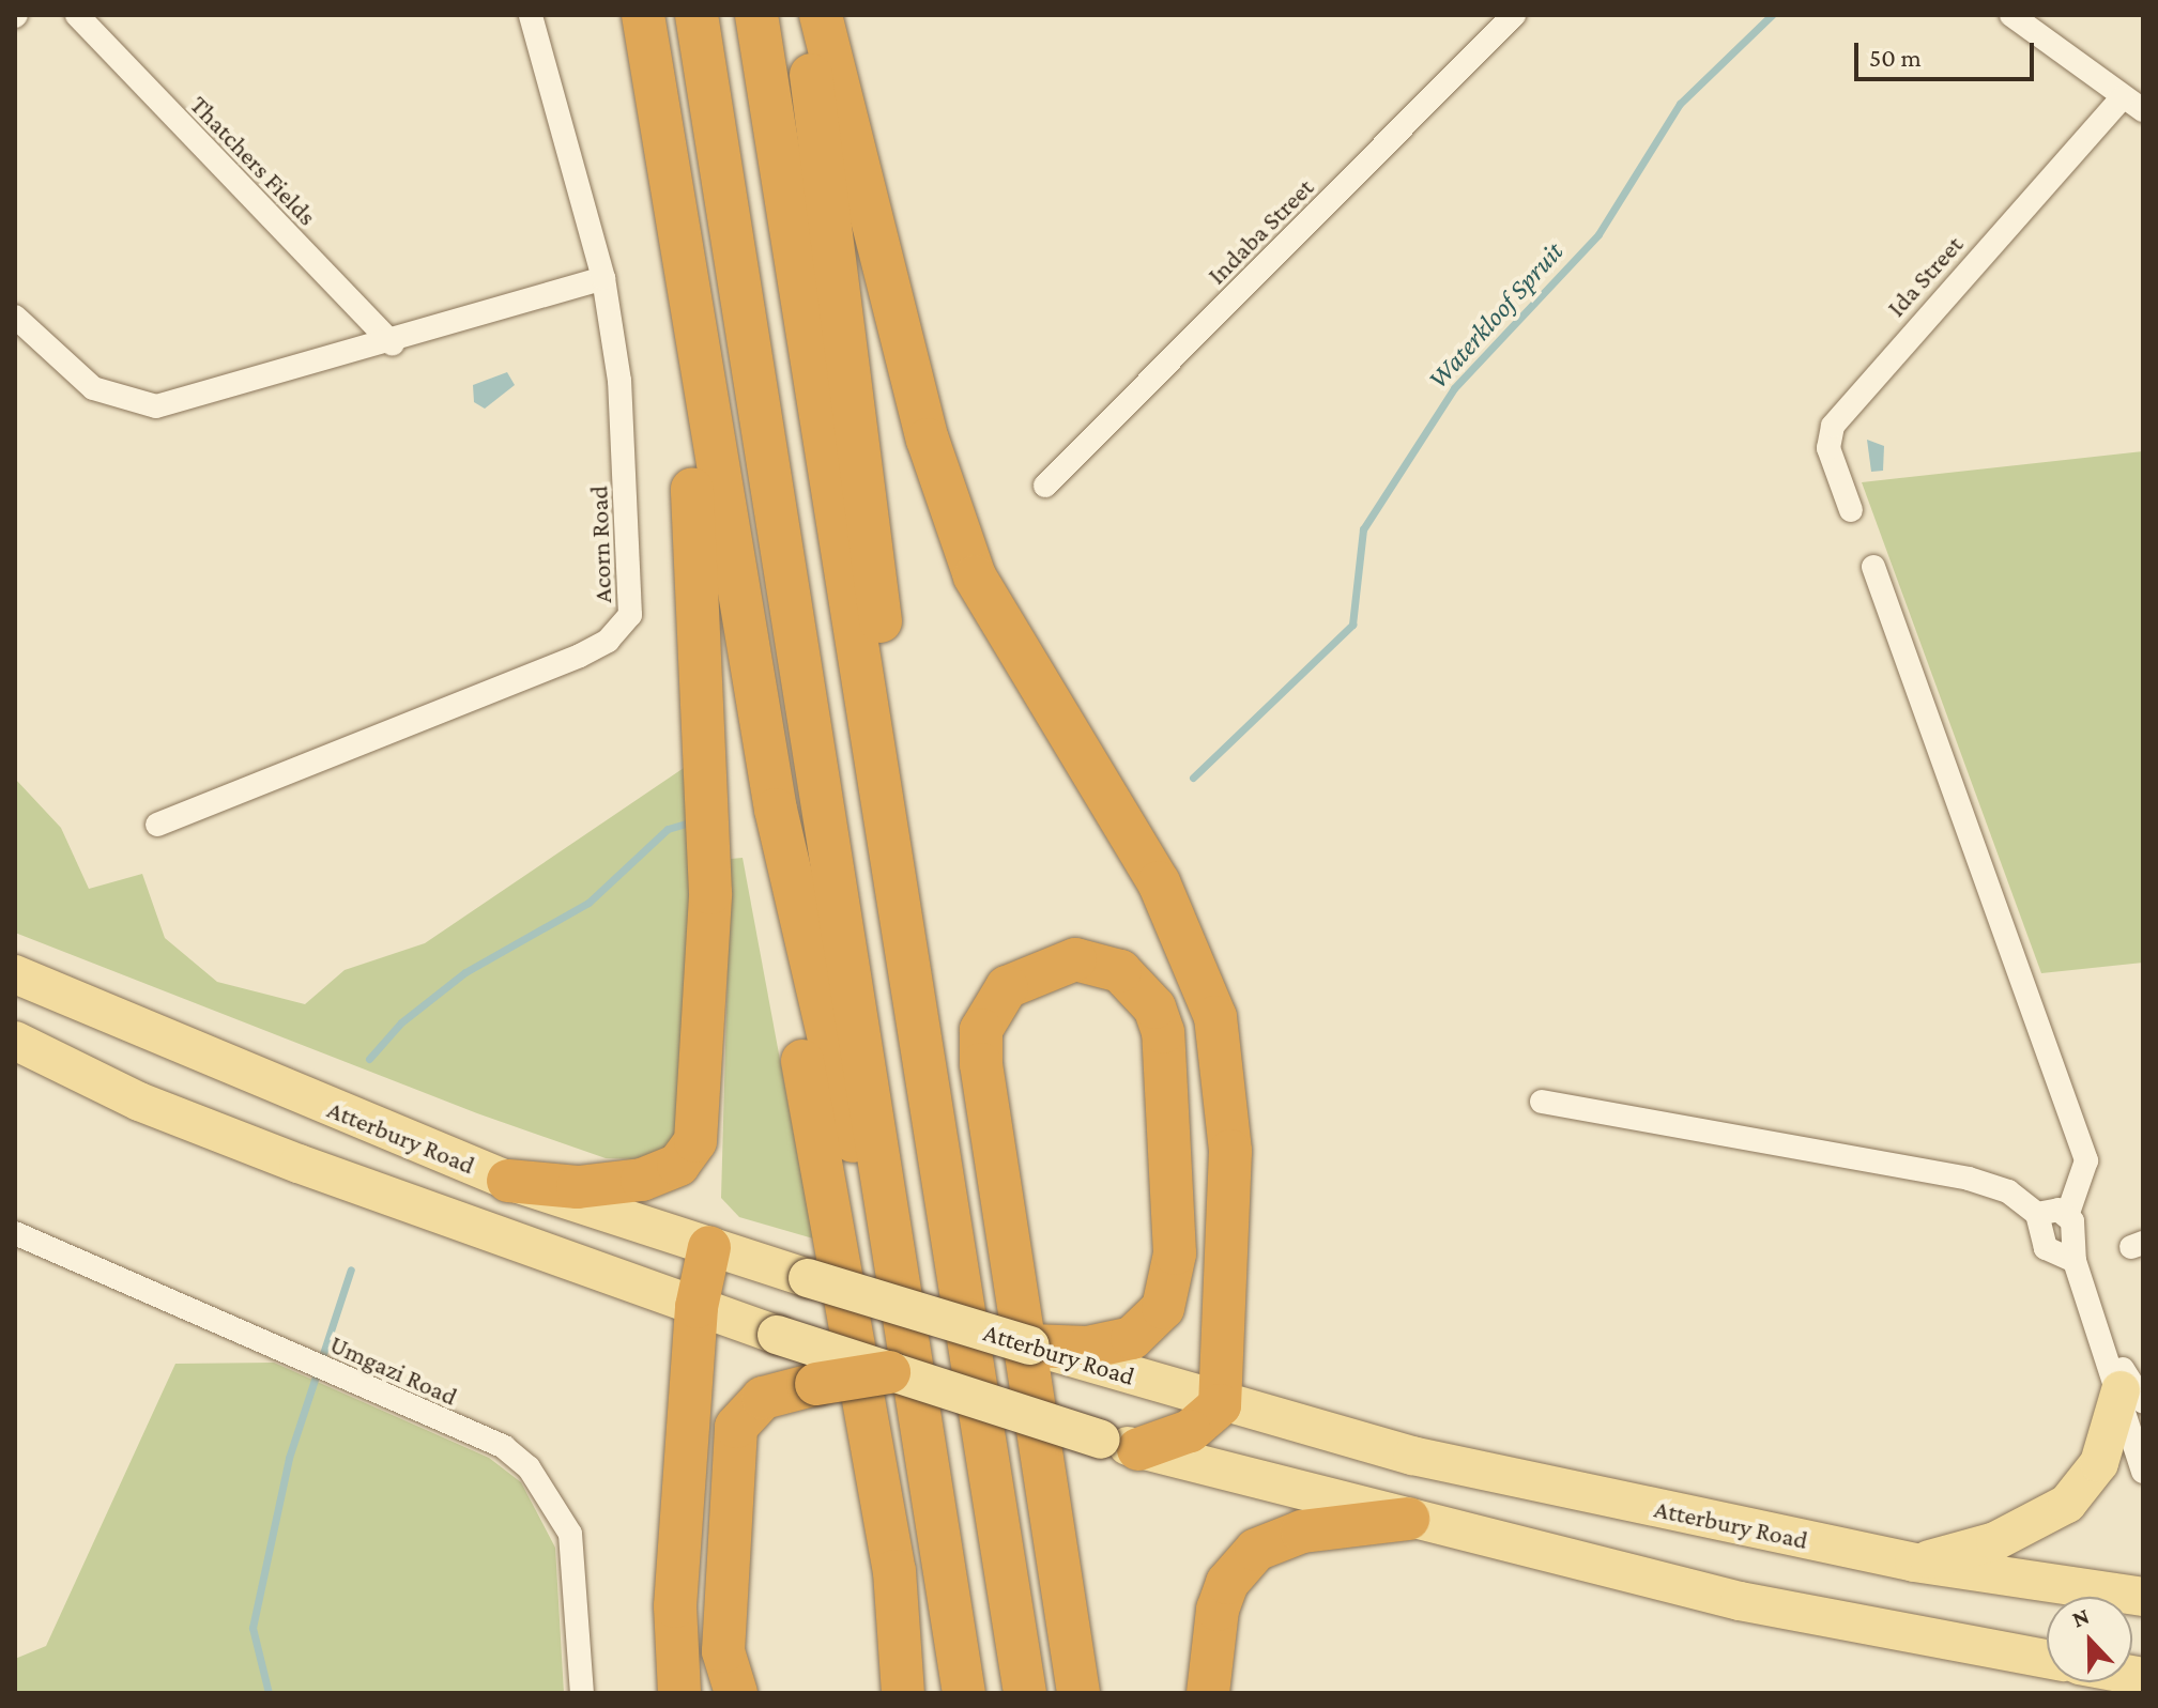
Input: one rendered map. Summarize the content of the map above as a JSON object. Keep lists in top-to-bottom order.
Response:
{
  "streets": {
    "main road": ["Atterbury Road"],
    "street": [
      "Thatchers Fields",
      "Indaba Street",
      "Ida Street",
      "Acorn Road",
      "Umgazi Road"
    ]
  },
  "water": ["Waterkloof Spruit"],
  "scale_bar": "50 m",
  "north": "top"
}
